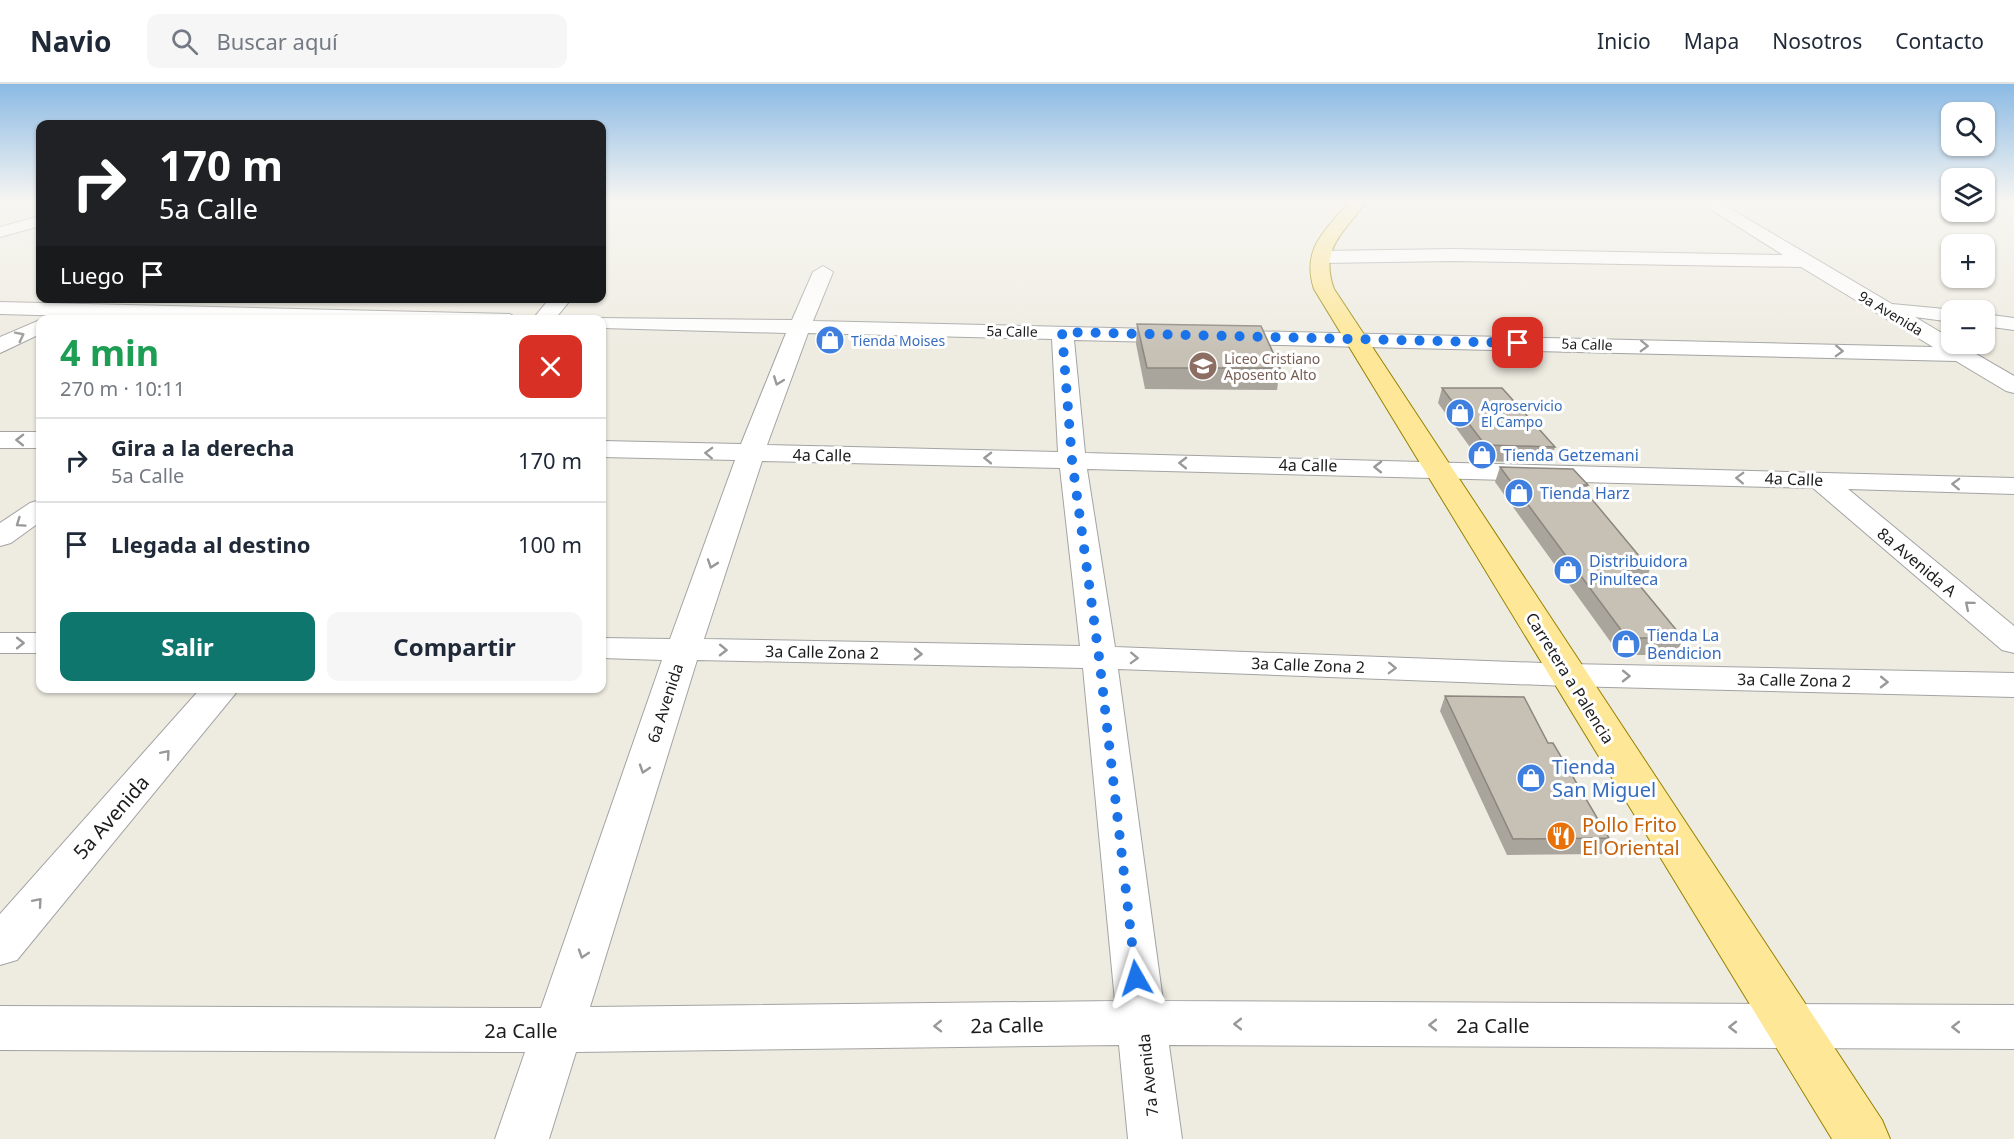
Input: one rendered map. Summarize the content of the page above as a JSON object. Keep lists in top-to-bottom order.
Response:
{
  "streets": {
    "main road": ["Carretera a Palencia"],
    "street": [
      "9a Avenida",
      "5a Calle",
      "4a Calle",
      "8a Avenida A",
      "3a Calle Zona 2",
      "6a Avenida",
      "5a Avenida",
      "2a Calle",
      "7a Avenida"
    ]
  },
  "crossings": [
    ["5a Calle", "Carretera a Palencia"],
    ["5a Calle", "6a Avenida"],
    ["5a Calle", "7a Avenida"],
    ["4a Calle", "8a Avenida A"],
    ["4a Calle", "Carretera a Palencia"],
    ["4a Calle", "6a Avenida"],
    ["4a Calle", "7a Avenida"],
    ["3a Calle Zona 2", "Carretera a Palencia"],
    ["3a Calle Zona 2", "6a Avenida"],
    ["3a Calle Zona 2", "7a Avenida"],
    ["Carretera a Palencia", "2a Calle"],
    ["6a Avenida", "2a Calle"],
    ["2a Calle", "7a Avenida"]
  ],
  "one_way": [
    "8a Avenida A",
    "3a Calle Zona 2",
    "6a Avenida",
    "5a Avenida",
    "2a Calle"
  ],
  "places": {
    "shop": [
      "Tienda Moises",
      "Agroservicio El Campo",
      "Tienda Getzemani",
      "Tienda Harz",
      "Distribuidora Pinulteca",
      "Tienda La Bendicion",
      "Tienda San Miguel"
    ],
    "school or university": ["Liceo Cristiano Aposento Alto"],
    "restaurant": ["Pollo Frito El Oriental"]
  },
  "page": {
    "header": "Navio",
    "search": "Buscar aquí",
    "nav": [
      "Inicio",
      "Mapa",
      "Nosotros",
      "Contacto"
    ],
    "map_buttons": ["+", "−"],
    "turn": ["170 m", "5a Calle"],
    "then": "Luego",
    "heading": ["4 min", "270 m · 10:11"],
    "list": [
      {
        "name": "Gira a la derecha",
        "note": "5a Calle",
        "value": "170 m"
      },
      {
        "name": "Llegada al destino",
        "value": "100 m"
      }
    ],
    "buttons": ["Salir", "Compartir"]
  }
}
